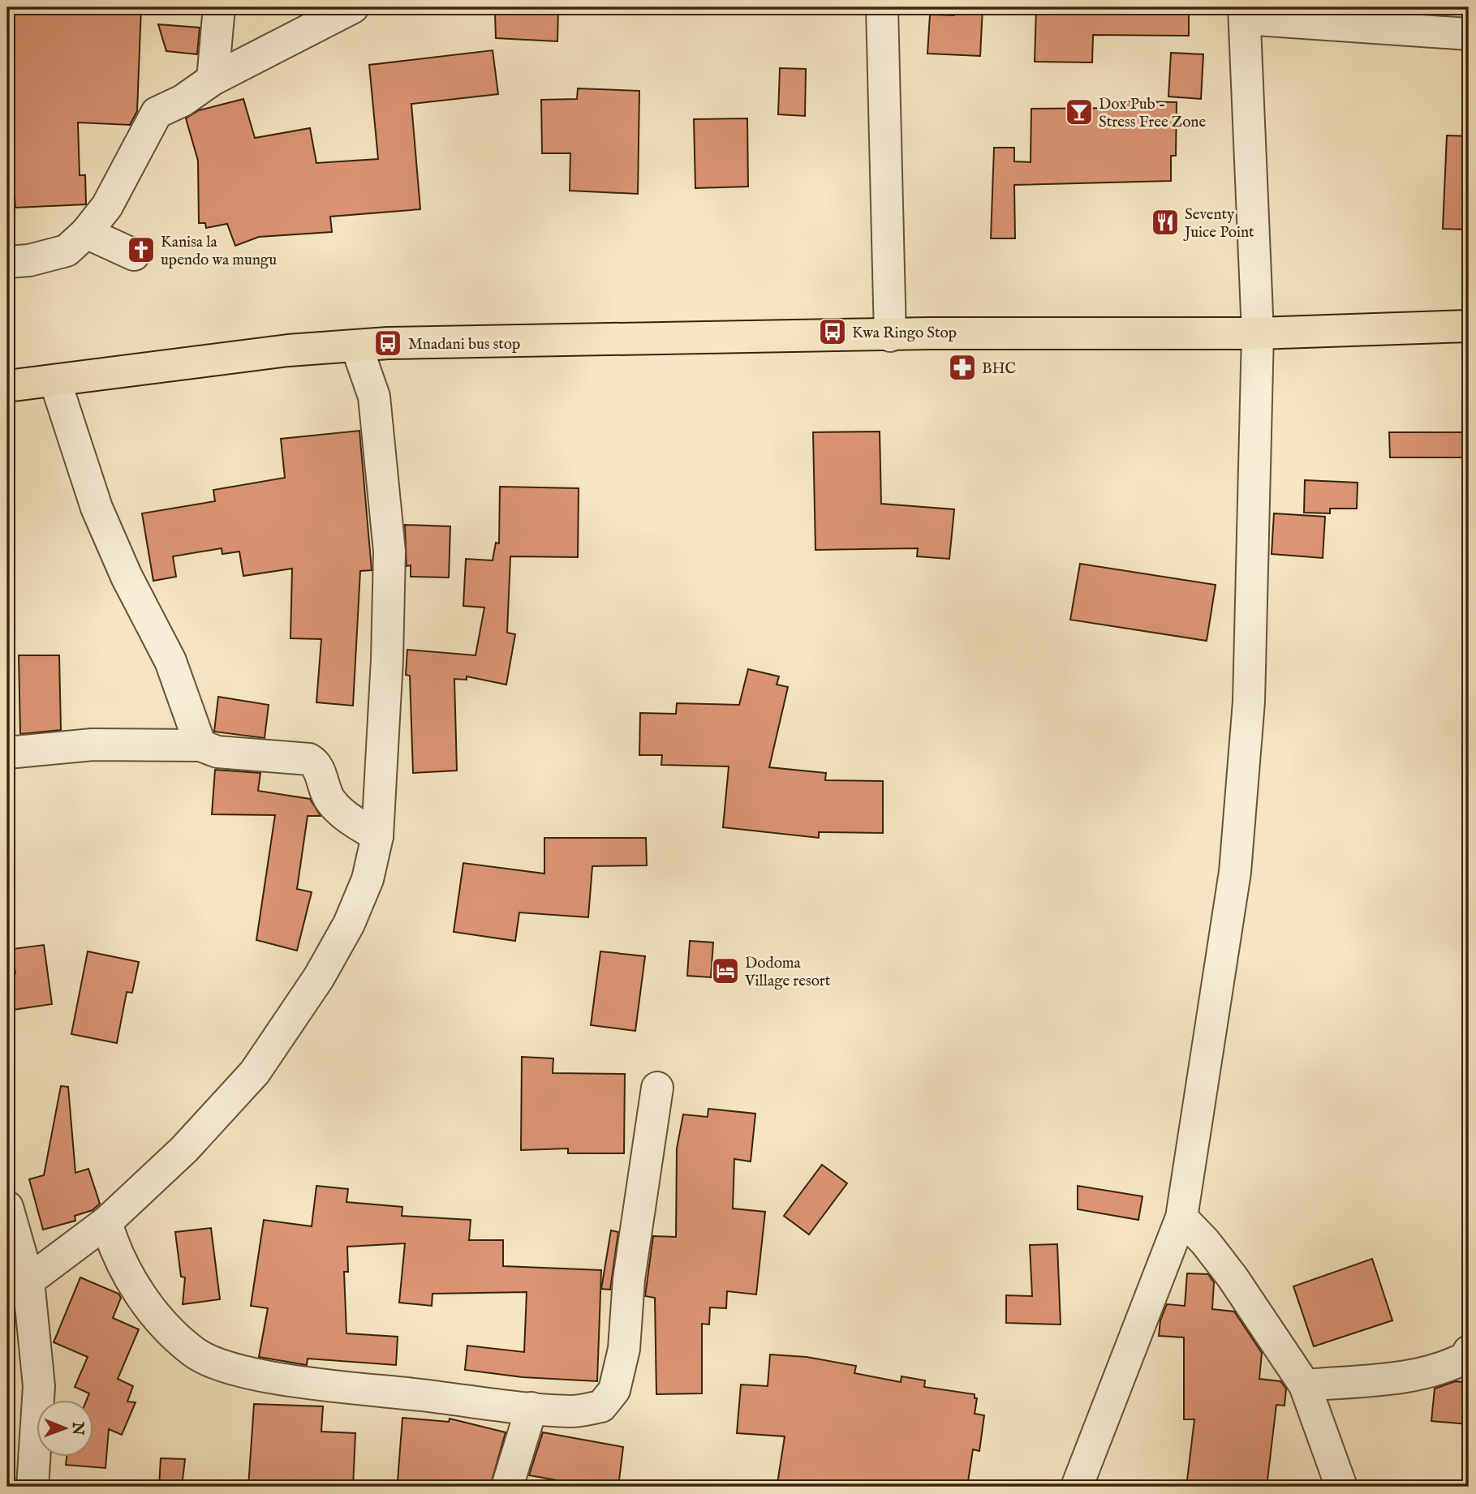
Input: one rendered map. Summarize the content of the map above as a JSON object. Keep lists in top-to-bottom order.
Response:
{
  "places": {
    "bar": ["Dox Pub - Stress Free Zone"],
    "restaurant": ["Seventy Juice Point"],
    "church": ["Kanisa la upendo wa mungu"],
    "bus stop": ["Kwa Ringo Stop", "Mnadani bus stop"],
    "pharmacy": ["BHC"],
    "hotel": ["Dodoma Village resort"]
  },
  "north": "right"
}
